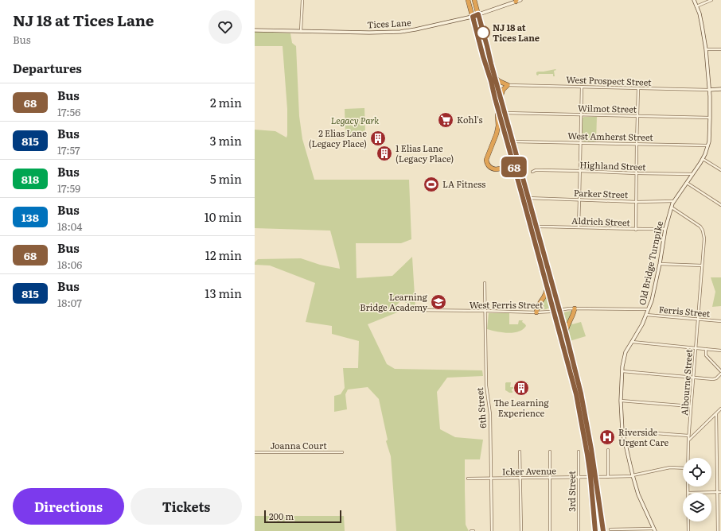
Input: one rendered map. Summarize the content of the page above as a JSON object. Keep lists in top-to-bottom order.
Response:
{
  "streets": {
    "street": [
      "Tices Lane",
      "West Prospect Street",
      "Wilmot Street",
      "West Amherst Street",
      "Highland Street",
      "Parker Street",
      "Aldrich Street",
      "Old Bridge Turnpike",
      "West Ferris Street",
      "Ferris Street",
      "Albourne Street",
      "6th Street",
      "Joanna Court",
      "Icker Avenue",
      "3rd Street"
    ]
  },
  "crossings": [
    ["West Prospect Street", "Old Bridge Turnpike"],
    ["Wilmot Street", "Old Bridge Turnpike"],
    ["West Amherst Street", "Old Bridge Turnpike"],
    ["Highland Street", "Old Bridge Turnpike"],
    ["Parker Street", "Old Bridge Turnpike"],
    ["Aldrich Street", "Old Bridge Turnpike"],
    ["Old Bridge Turnpike", "West Ferris Street"],
    ["Old Bridge Turnpike", "Ferris Street"],
    ["Old Bridge Turnpike", "Albourne Street"],
    ["West Ferris Street", "6th Street"],
    ["Ferris Street", "Albourne Street"],
    ["6th Street", "Icker Avenue"],
    ["Icker Avenue", "3rd Street"]
  ],
  "parks": ["Legacy Park"],
  "places": {
    "other": ["NJ 18 at Tices Lane"],
    "supermarket": ["Kohl's"],
    "building": ["2 Elias Lane (Legacy Place)", "1 Elias Lane (Legacy Place)", "The Learning Experience"],
    "sports": ["LA Fitness"],
    "school or university": ["Learning Bridge Academy"],
    "hospital": ["Riverside Urgent Care"]
  },
  "lines": ["bus line 68"],
  "scale_bar": "200 m",
  "page": {
    "heading": [
      ["NJ 18 at Tices Lane", "Bus"],
      "Departures"
    ],
    "on_map": "68",
    "list": [
      {
        "mark": "68",
        "name": "Bus",
        "note": "17:56",
        "value": "2 min"
      },
      {
        "mark": "815",
        "name": "Bus",
        "note": "17:57",
        "value": "3 min"
      },
      {
        "mark": "818",
        "name": "Bus",
        "note": "17:59",
        "value": "5 min"
      },
      {
        "mark": "138",
        "name": "Bus",
        "note": "18:04",
        "value": "10 min"
      },
      {
        "mark": "68",
        "name": "Bus",
        "note": "18:06",
        "value": "12 min"
      },
      {
        "mark": "815",
        "name": "Bus",
        "note": "18:07",
        "value": "13 min"
      }
    ],
    "buttons": ["Directions", "Tickets"],
    "scale": "200 m"
  }
}
